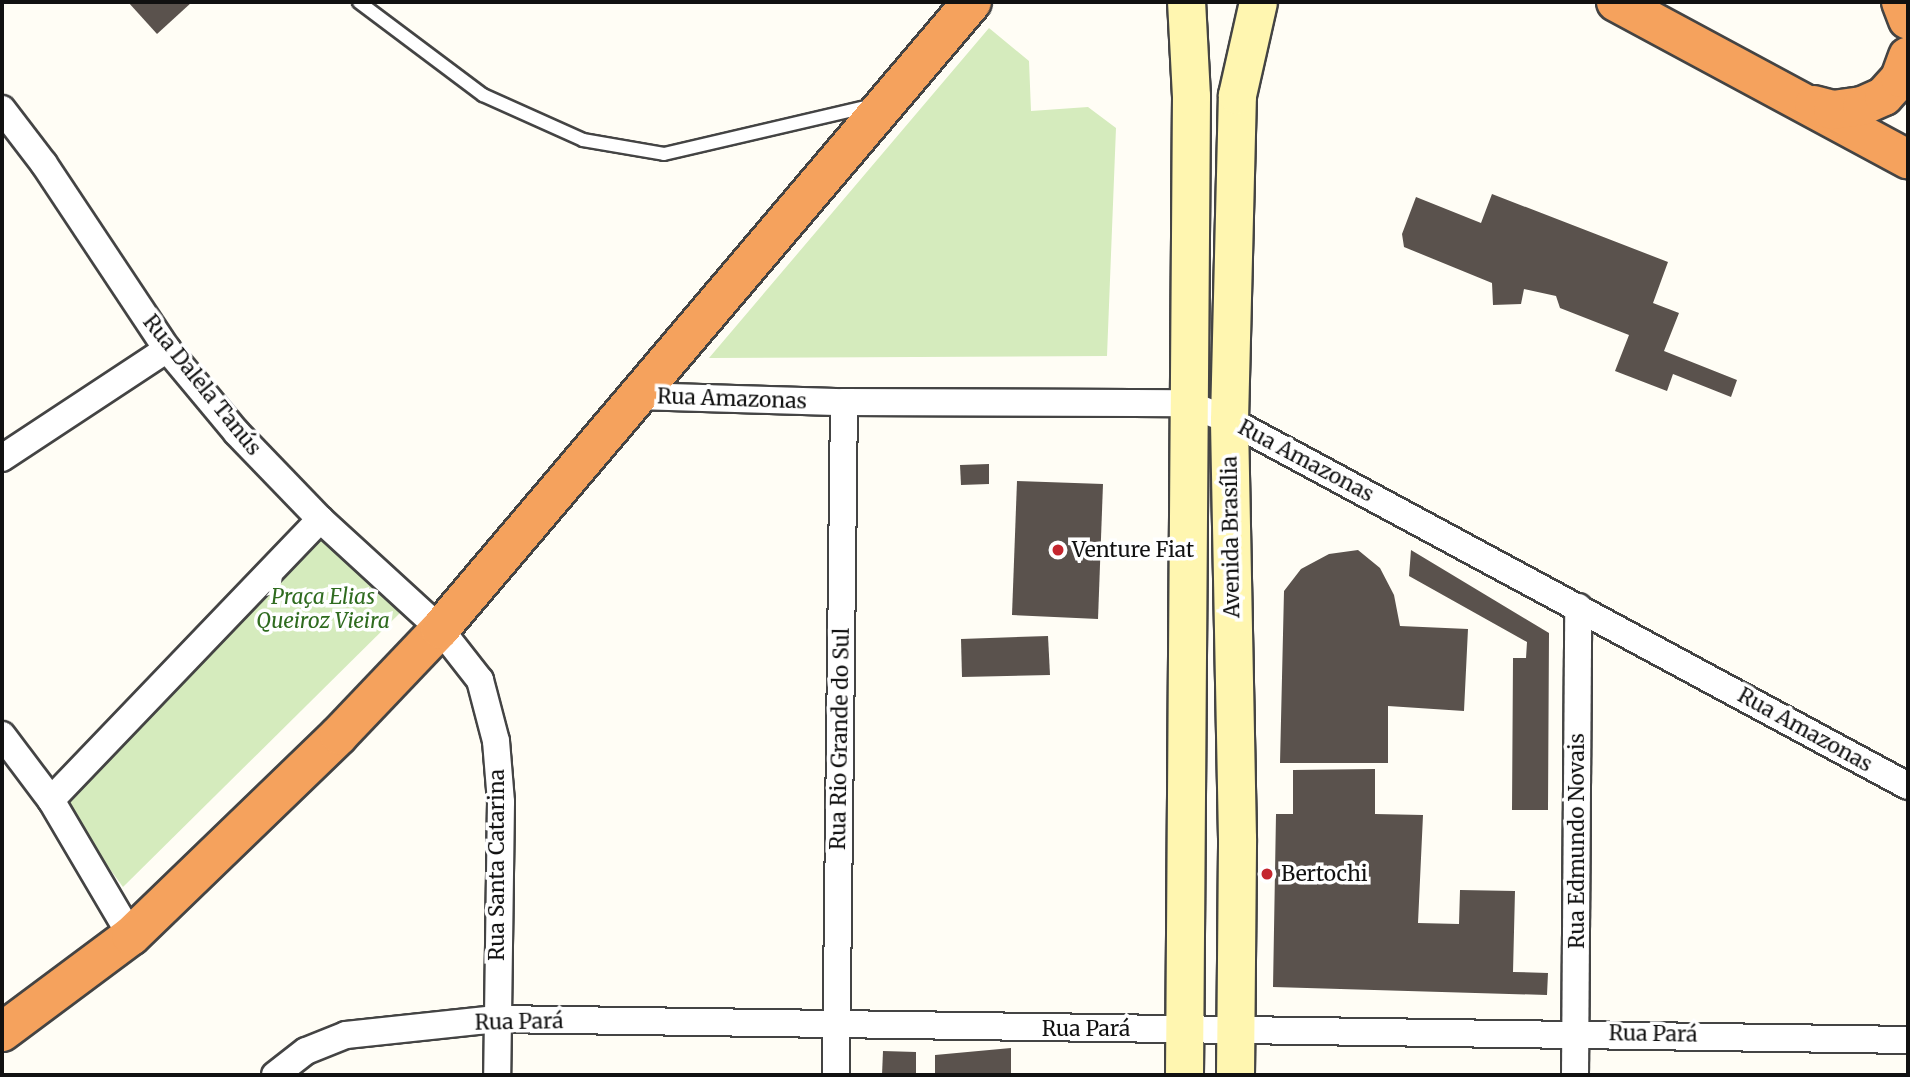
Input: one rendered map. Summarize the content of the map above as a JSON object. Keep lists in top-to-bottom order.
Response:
{
  "streets": {
    "street": [
      "Rua Dalela Tanús",
      "Rua Amazonas",
      "Avenida Brasília",
      "Rua Rio Grande do Sul",
      "Rua Edmundo Novais",
      "Rua Santa Catarina",
      "Rua Pará"
    ]
  },
  "crossings": [
    ["Rua Dalela Tanús", "Rua Santa Catarina"],
    ["Rua Amazonas", "Avenida Brasília"],
    ["Rua Amazonas", "Rua Rio Grande do Sul"],
    ["Rua Amazonas", "Rua Edmundo Novais"],
    ["Avenida Brasília", "Rua Pará"],
    ["Rua Rio Grande do Sul", "Rua Pará"],
    ["Rua Edmundo Novais", "Rua Pará"],
    ["Rua Santa Catarina", "Rua Pará"]
  ],
  "parks": ["Praça Elias Queiroz Vieira"],
  "places": ["Venture Fiat", "Bertochi"]
}
